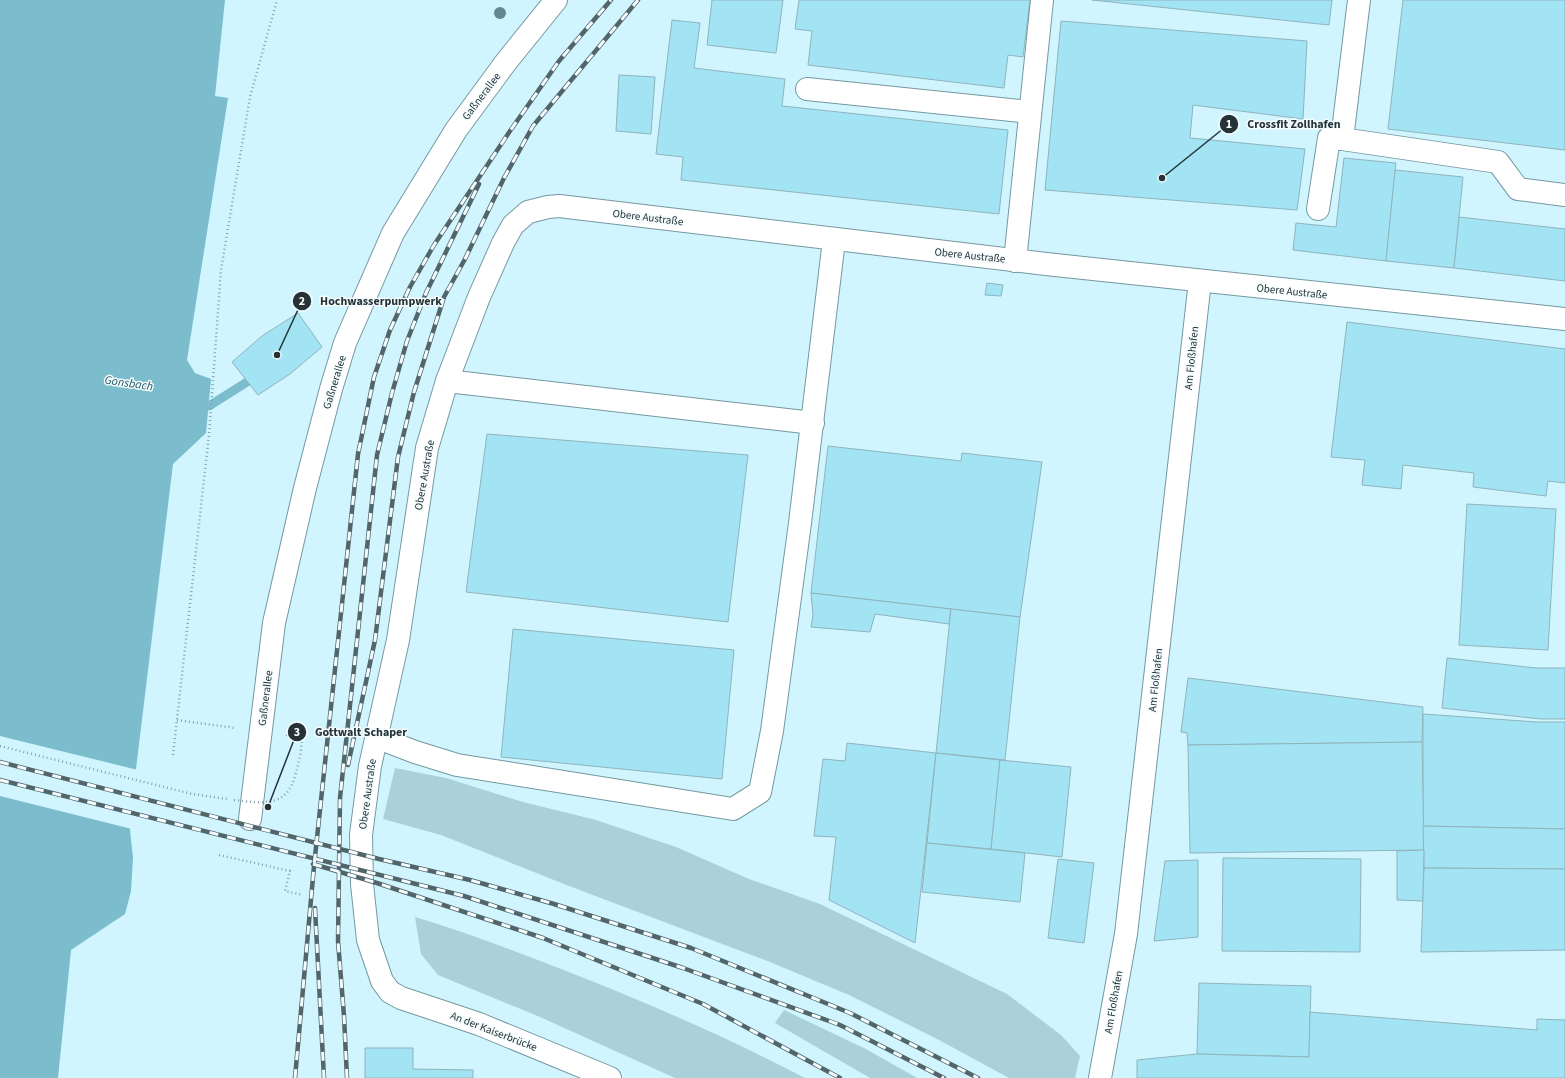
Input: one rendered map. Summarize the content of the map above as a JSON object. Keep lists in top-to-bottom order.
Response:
{
  "streets": {
    "street": [
      "Gaßnerallee",
      "Obere Austraße",
      "Am Floßhafen",
      "An der Kaiserbrücke"
    ]
  },
  "crossings": [
    ["Obere Austraße", "Am Floßhafen"],
    ["Obere Austraße", "An der Kaiserbrücke"]
  ],
  "water": ["Gonsbach"],
  "places": ["Crossfit Zollhafen", "Hochwasserpumpwerk", "Gottwalt Schaper"]
}
